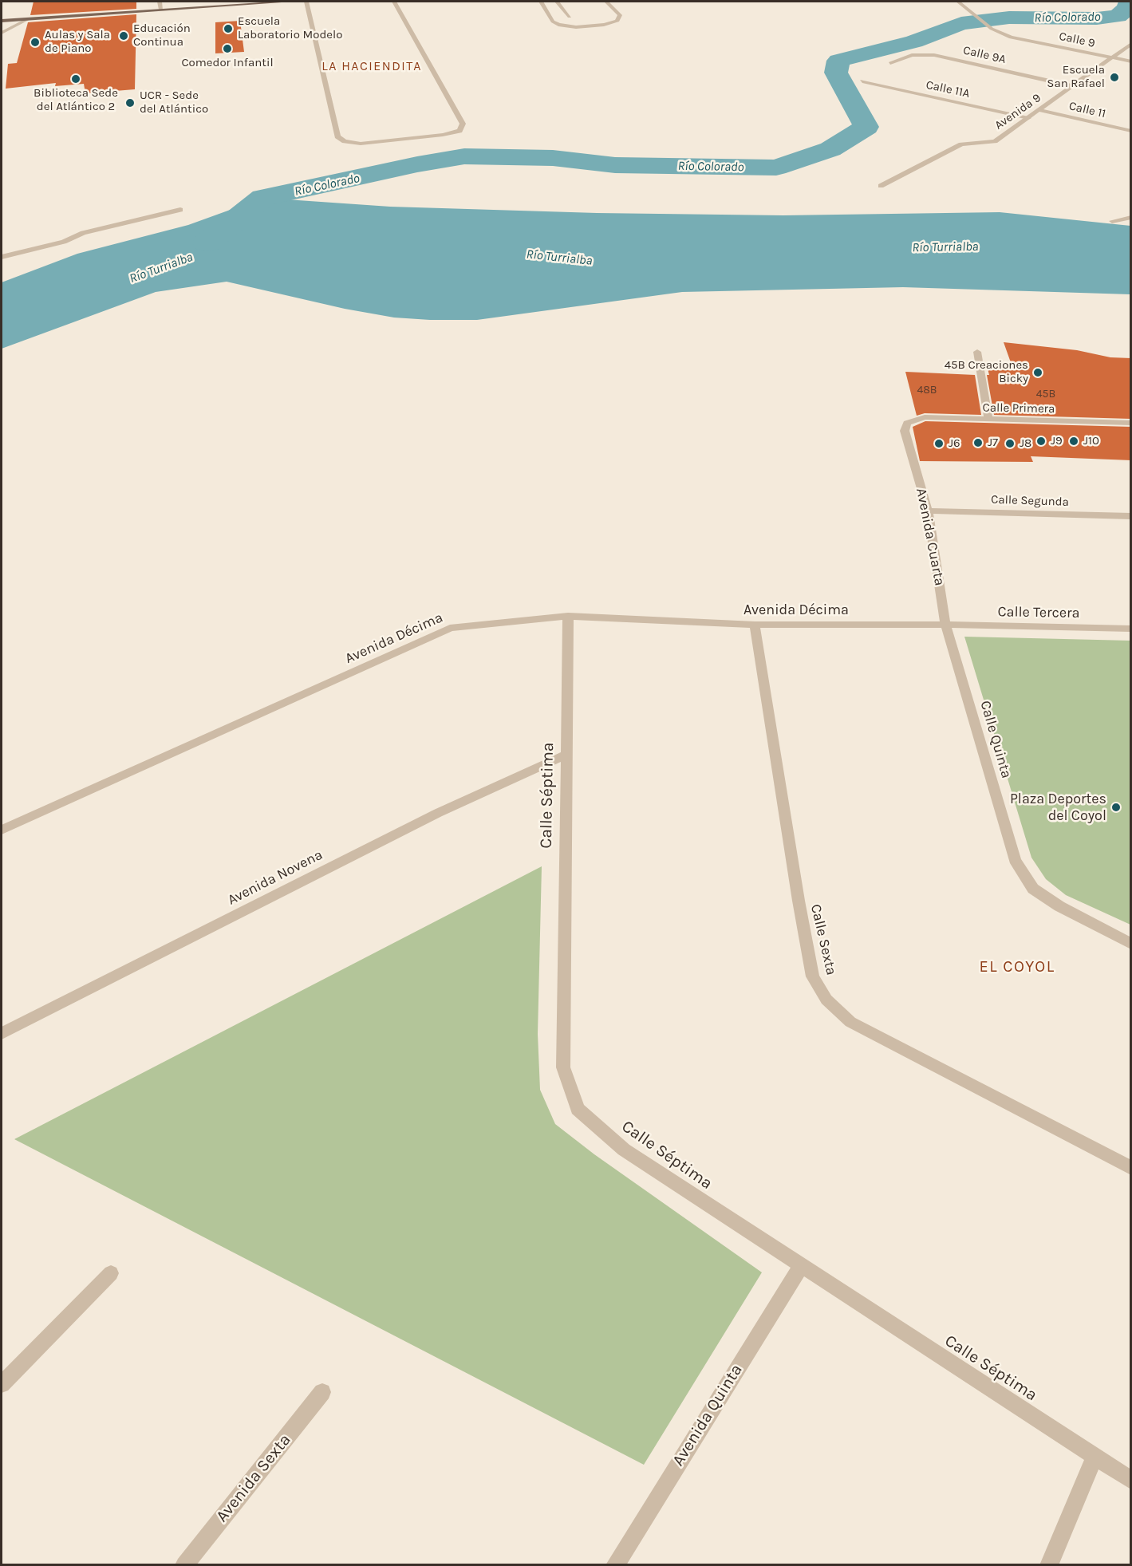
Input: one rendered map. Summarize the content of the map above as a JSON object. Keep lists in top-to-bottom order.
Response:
{
  "streets": {
    "street": [
      "Calle 9",
      "Calle 9A",
      "Calle 11A",
      "Calle 11",
      "Avenida 9",
      "Calle Primera",
      "Calle Segunda",
      "Avenida Cuarta",
      "Avenida Décima",
      "Calle Tercera",
      "Calle Quinta",
      "Calle Séptima",
      "Avenida Novena",
      "Calle Sexta",
      "Avenida Quinta",
      "Avenida Sexta"
    ]
  },
  "crossings": [
    ["Calle 9", "Avenida 9"],
    ["Calle 9A", "Avenida 9"],
    ["Calle 11A", "Avenida 9"],
    ["Calle 11", "Avenida 9"],
    ["Calle Primera", "Avenida Cuarta"],
    ["Calle Segunda", "Avenida Cuarta"],
    ["Avenida Cuarta", "Avenida Décima"],
    ["Avenida Cuarta", "Calle Tercera"],
    ["Avenida Cuarta", "Calle Quinta"],
    ["Avenida Décima", "Calle Tercera"],
    ["Avenida Décima", "Calle Quinta"],
    ["Avenida Décima", "Calle Séptima"],
    ["Avenida Décima", "Calle Sexta"],
    ["Calle Tercera", "Calle Quinta"],
    ["Calle Séptima", "Avenida Novena"],
    ["Calle Séptima", "Avenida Quinta"]
  ],
  "districts": ["LA HACIENDITA", "EL COYOL"],
  "water": ["Río Colorado", "Río Turrialba"],
  "places": [
    "Escuela Laboratorio Modelo",
    "Educación Continua",
    "Aulas y Sala de Piano",
    "Comedor Infantil",
    "Escuela San Rafael",
    "Biblioteca Sede del Atlántico 2",
    "UCR - Sede del Atlántico",
    "45B Creaciones Bicky",
    "J9",
    "J10",
    "J7",
    "J6",
    "J8",
    "Plaza Deportes del Coyol"
  ],
  "house_numbers": ["48B", "45B"]
}
